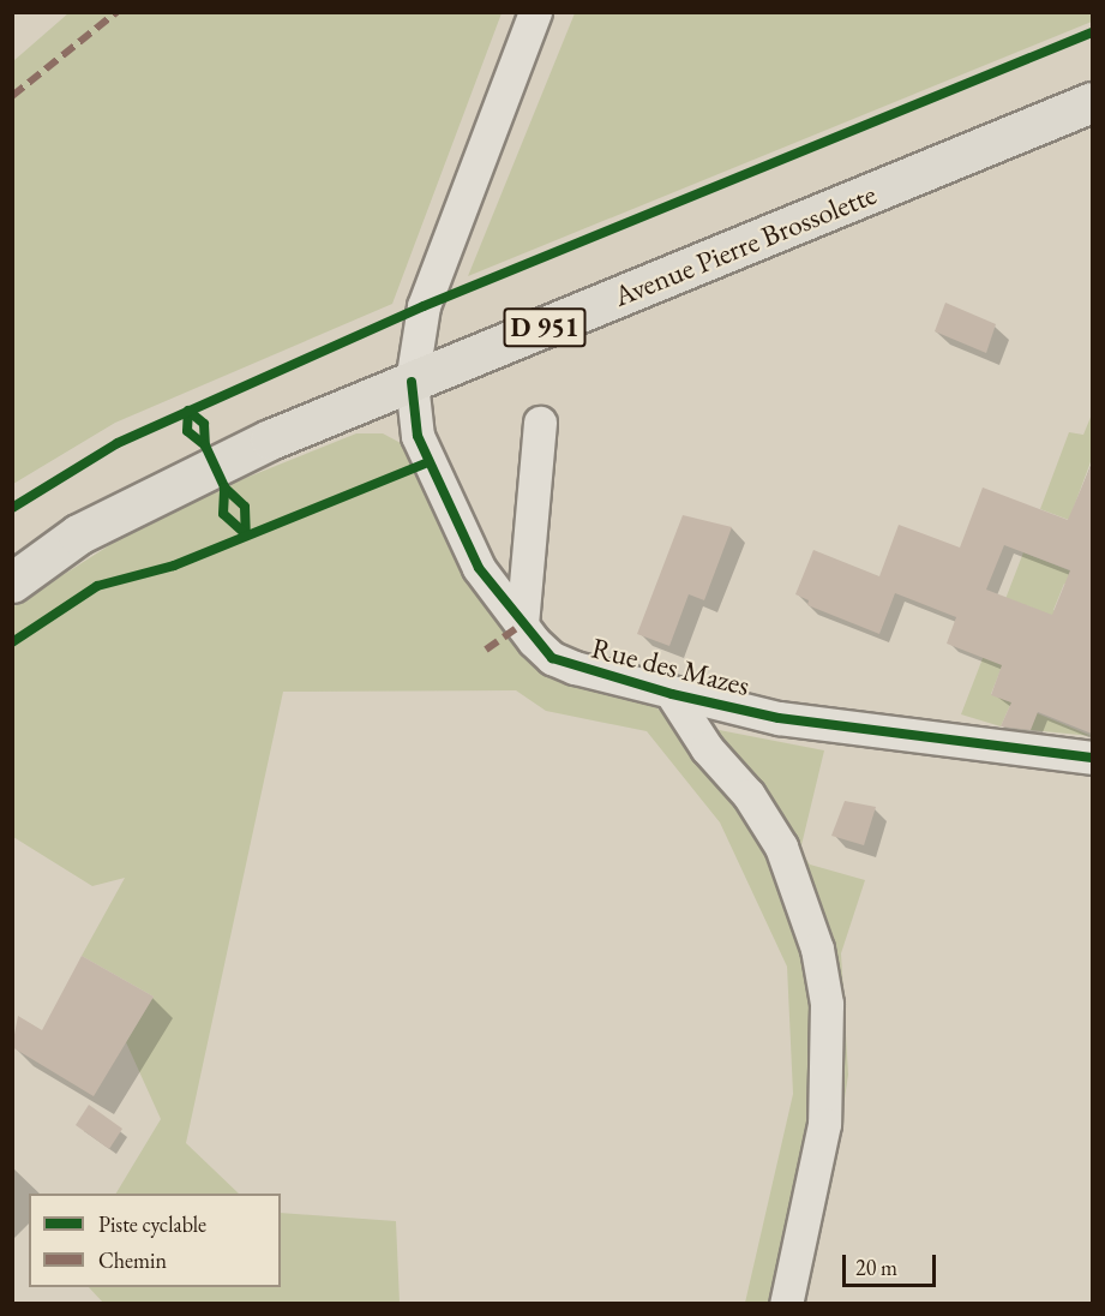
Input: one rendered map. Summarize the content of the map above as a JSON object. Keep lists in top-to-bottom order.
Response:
{
  "streets": {
    "main road": ["Avenue Pierre Brossolette", "D 951"],
    "street": ["Rue des Mazes"]
  },
  "crossings": [
    ["Avenue Pierre Brossolette", "Rue des Mazes"]
  ],
  "legend": ["Piste cyclable", "Chemin"],
  "scale_bar": "20 m"
}
